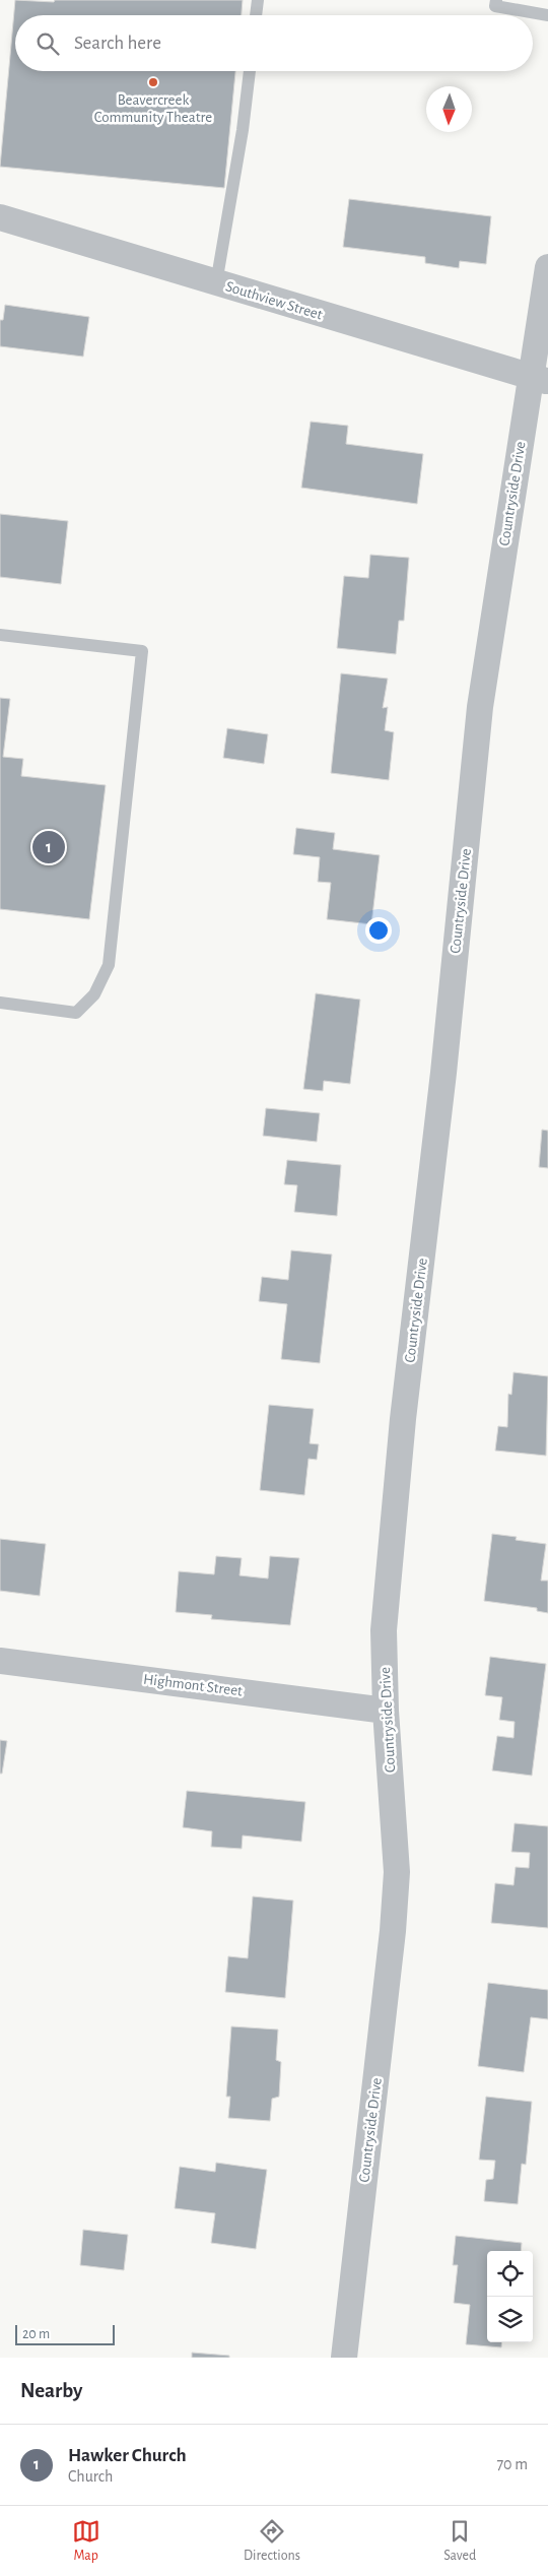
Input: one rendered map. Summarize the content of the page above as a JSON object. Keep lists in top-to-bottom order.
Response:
{
  "streets": {
    "street": ["Southview Street", "Countryside Drive", "Highmont Street"]
  },
  "crossings": [
    ["Southview Street", "Countryside Drive"],
    ["Countryside Drive", "Highmont Street"]
  ],
  "places": ["Beavercreek Community Theatre"],
  "scale_bar": "20 m",
  "north": "bottom",
  "page": {
    "search": "Search here",
    "pins": "1",
    "scale": "20 m",
    "heading": "Nearby",
    "list": [
      {
        "mark": "1",
        "name": "Hawker Church",
        "note": "Church",
        "value": "70 m"
      }
    ],
    "nav": ["Map", "Directions", "Saved"]
  }
}
